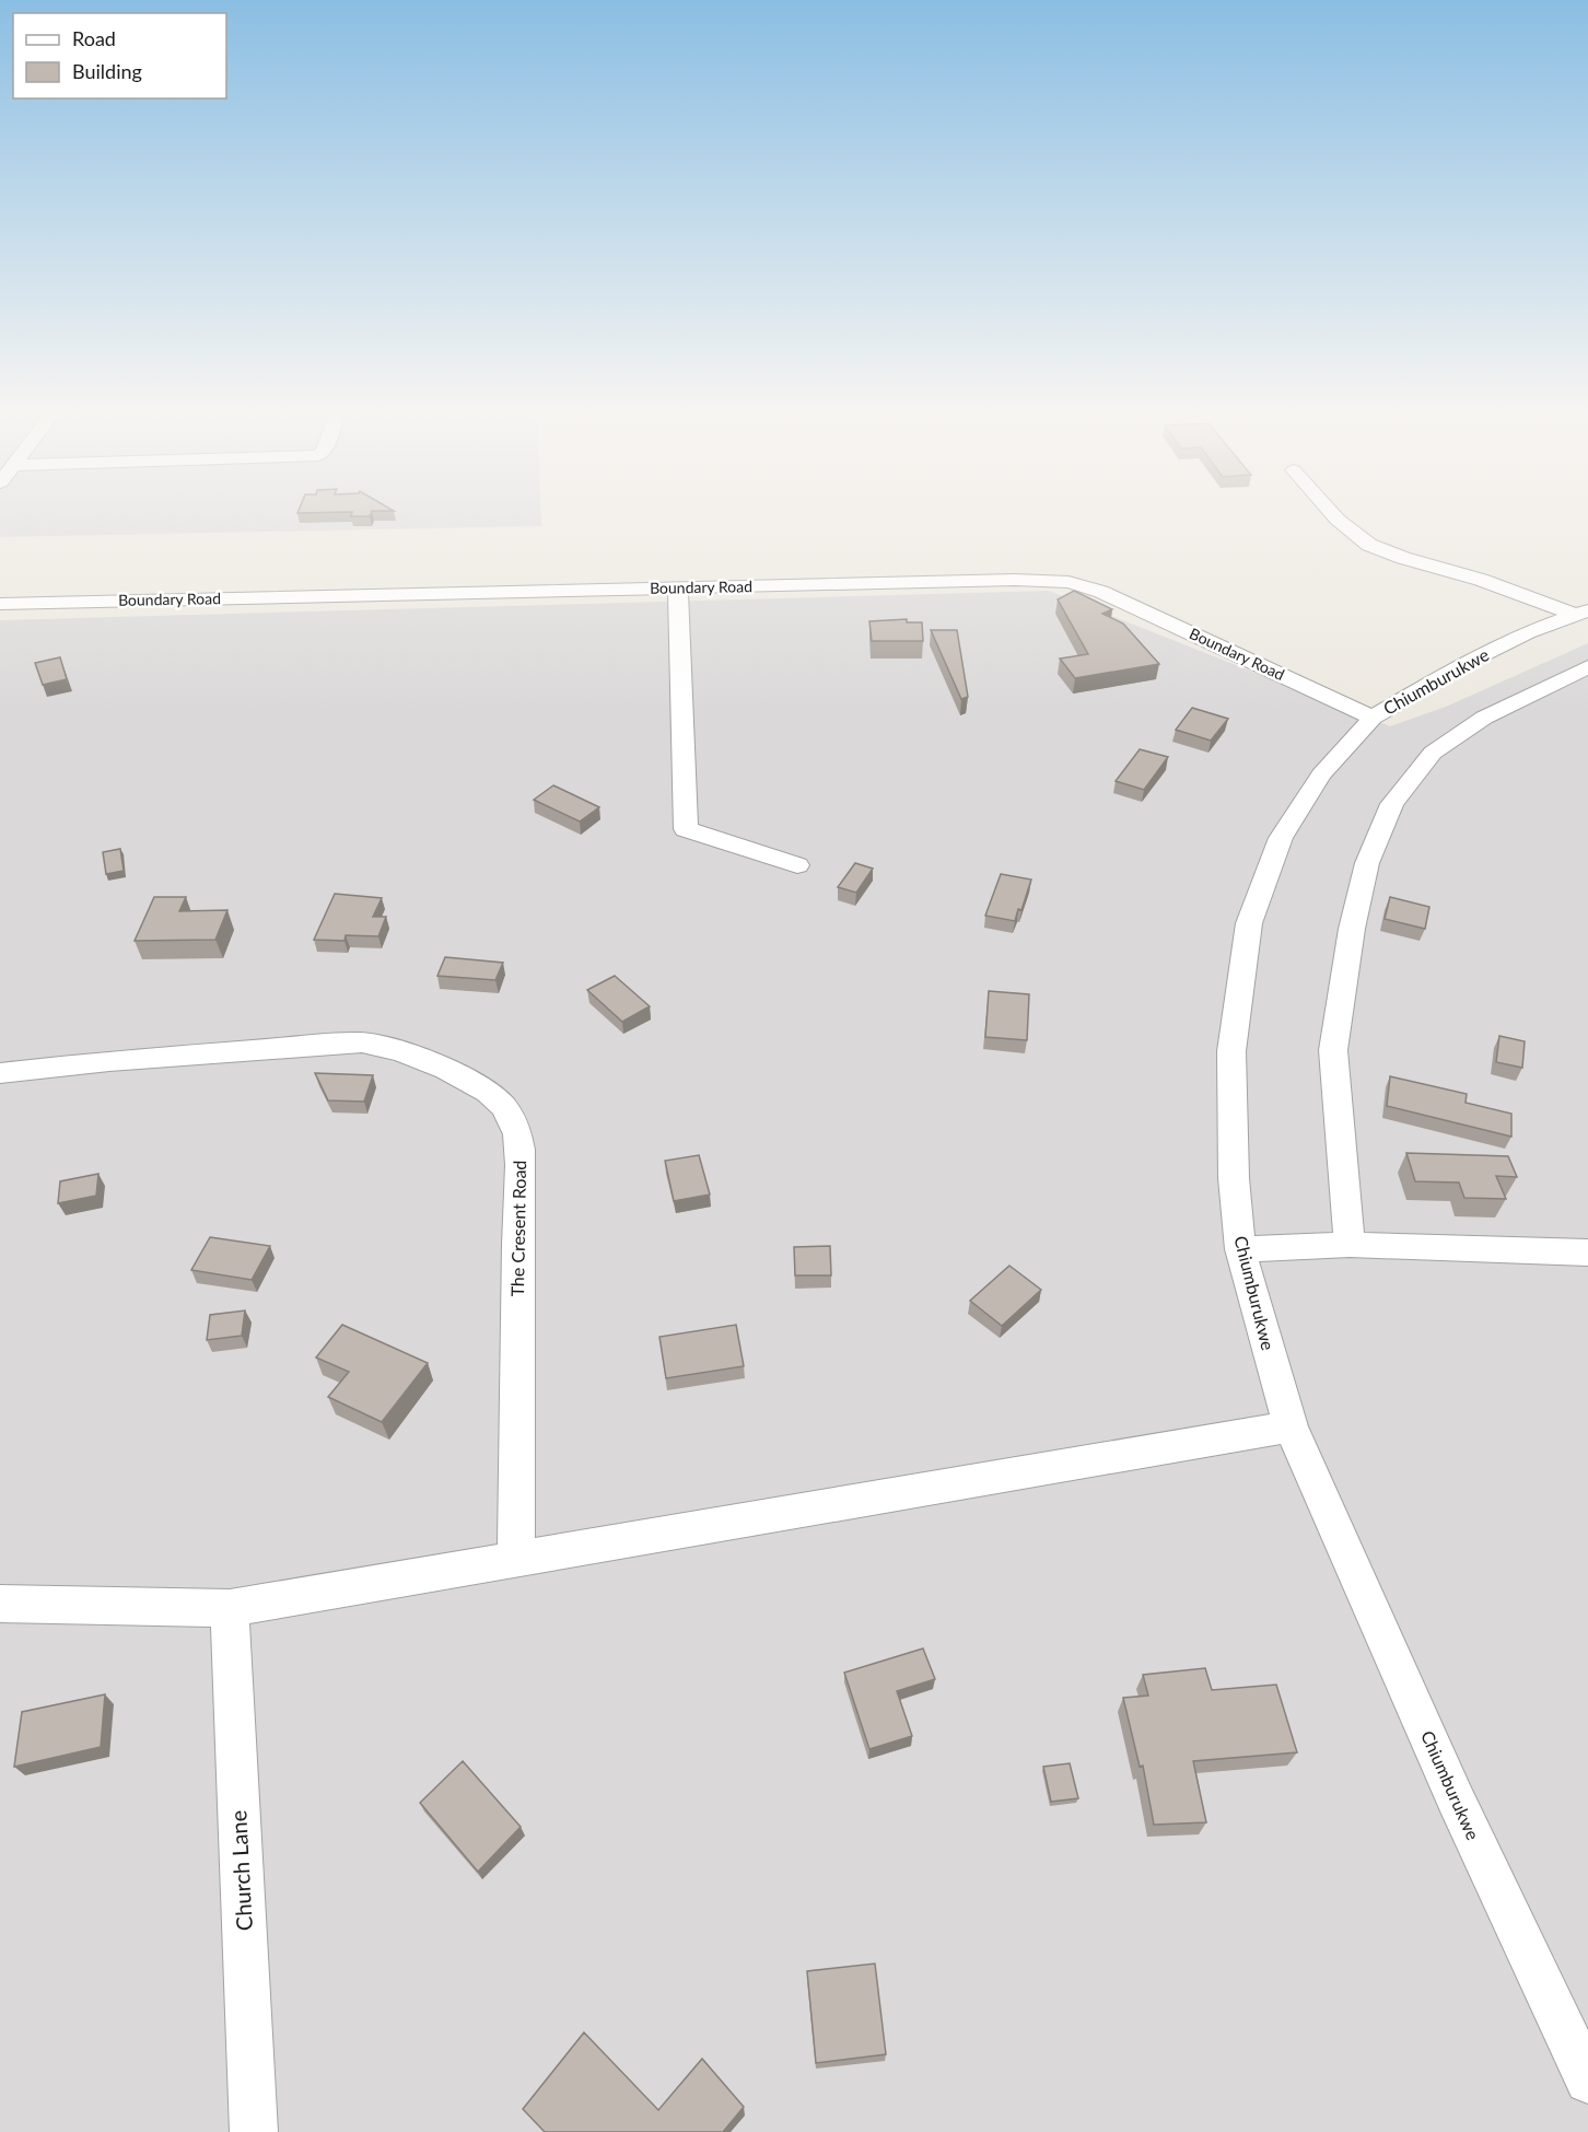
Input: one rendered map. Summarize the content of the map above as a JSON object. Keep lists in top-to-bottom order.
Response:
{
  "streets": {
    "street": [
      "Boundary Road",
      "Chiumburukwe",
      "The Cresent Road",
      "Church Lane"
    ]
  },
  "crossings": [
    ["Boundary Road", "Chiumburukwe"]
  ],
  "legend": ["Road", "Building"]
}
